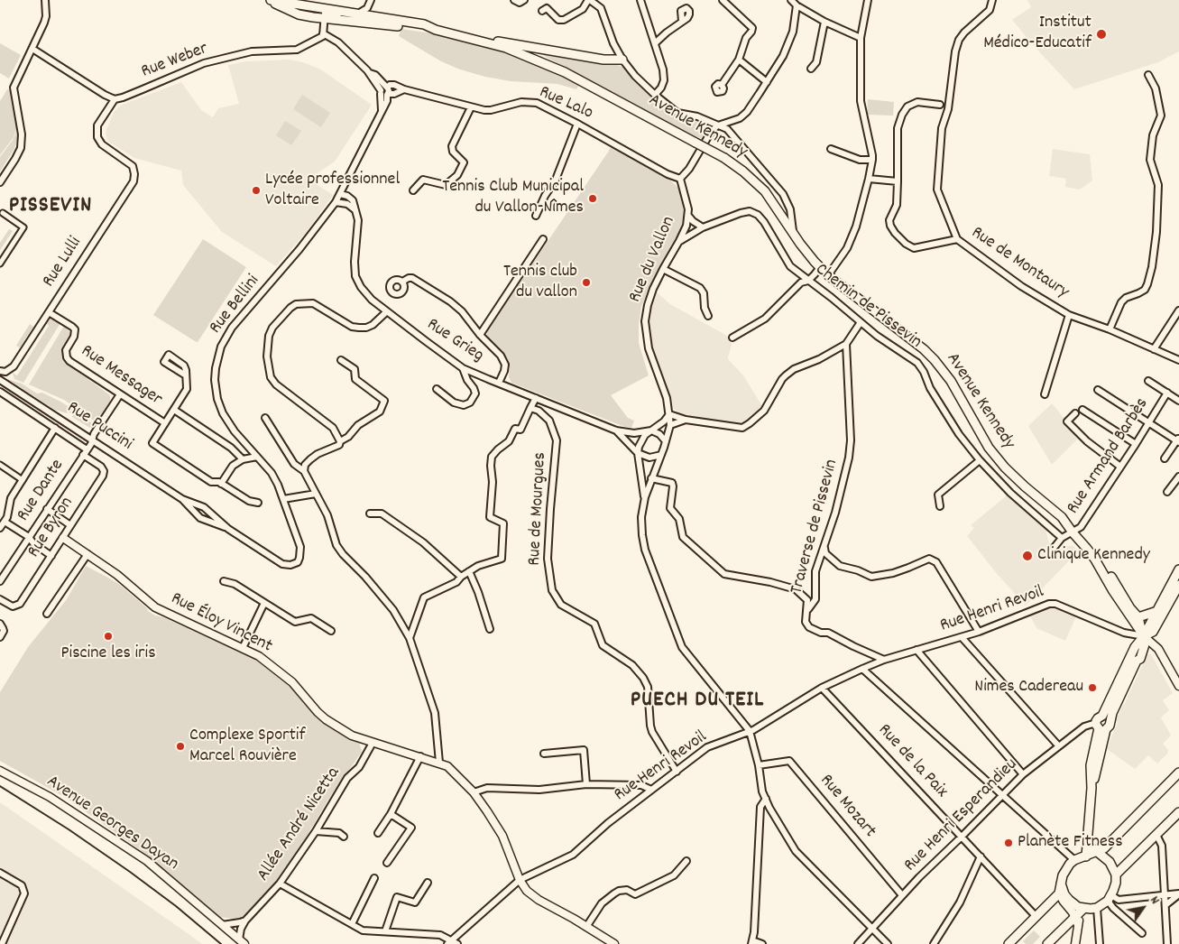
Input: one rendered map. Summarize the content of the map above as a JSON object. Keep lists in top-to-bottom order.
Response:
{
  "streets": {
    "main road": ["Avenue Kennedy"],
    "street": [
      "Rue Weber",
      "Rue Lalo",
      "Rue du Vallon",
      "Rue Lulli",
      "Rue de Montaury",
      "Rue Bellini",
      "Chemin de Pissevin",
      "Rue Grieg",
      "Rue Messager",
      "Rue Puccini",
      "Rue Armand Barbès",
      "Rue Dante",
      "Rue de Mourgues",
      "Traverse de Pissevin",
      "Rue Byron",
      "Rue Henri Revoil",
      "Rue Éloy Vincent",
      "Rue de la Paix",
      "Rue Mozart",
      "Rue Henri Esperandieu",
      "Avenue Georges Dayan",
      "Allée André Nicetta"
    ]
  },
  "crossings": [
    ["Rue Weber", "Rue Lulli"],
    ["Rue Lalo", "Rue du Vallon"],
    ["Rue Lalo", "Rue Bellini"],
    ["Avenue Kennedy", "Rue Armand Barbès"],
    ["Avenue Kennedy", "Rue Henri Revoil"],
    ["Rue du Vallon", "Chemin de Pissevin"],
    ["Rue du Vallon", "Rue Grieg"],
    ["Rue du Vallon", "Rue Henri Revoil"],
    ["Rue Lulli", "Rue Messager"],
    ["Rue Bellini", "Rue Grieg"],
    ["Rue Bellini", "Rue Puccini"],
    ["Rue Messager", "Rue Dante"],
    ["Rue Puccini", "Rue Dante"],
    ["Rue Dante", "Rue Byron"],
    ["Rue de Mourgues", "Rue Henri Revoil"],
    ["Rue Byron", "Rue Éloy Vincent"],
    ["Rue Henri Revoil", "Rue Éloy Vincent"],
    ["Rue Henri Revoil", "Rue de la Paix"],
    ["Rue Éloy Vincent", "Allée André Nicetta"],
    ["Rue de la Paix", "Rue Henri Esperandieu"],
    ["Rue Mozart", "Rue Henri Esperandieu"],
    ["Avenue Georges Dayan", "Allée André Nicetta"]
  ],
  "districts": ["PISSEVIN", "PUECH DU TEIL"],
  "places": [
    "Institut Médico-Educatif",
    "Lycée professionnel Voltaire",
    "Tennis Club Municipal du Vallon-Nîmes",
    "Tennis club du vallon",
    "Clinique Kennedy",
    "Piscine les iris",
    "Nimes Cadereau",
    "Complexe Sportif Marcel Rouvière",
    "Planète Fitness"
  ],
  "north": "top right"
}
